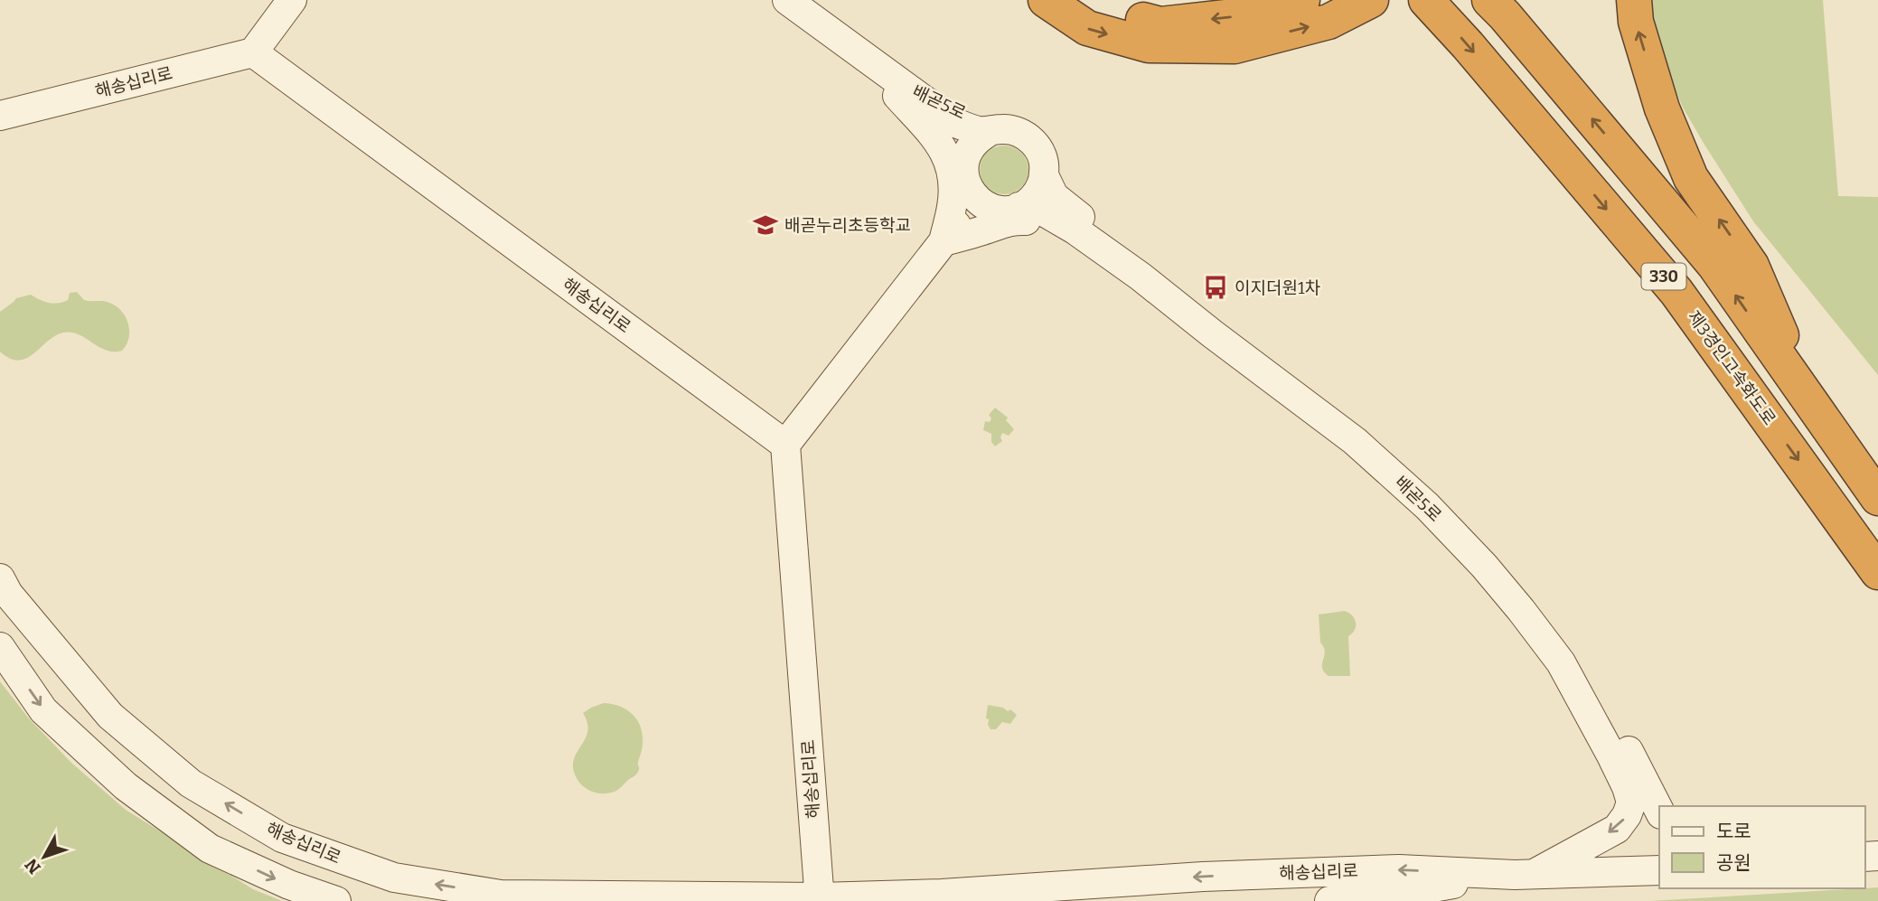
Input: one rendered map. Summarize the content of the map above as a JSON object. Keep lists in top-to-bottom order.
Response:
{
  "streets": {
    "highway": ["330", "제3경인고속화도로"],
    "street": ["해송십리로", "배곧5로"]
  },
  "crossings": [
    ["해송십리로", "배곧5로"]
  ],
  "one_way": ["해송십리로"],
  "places": {
    "school or university": ["배곧누리초등학교"],
    "bus stop": ["이지더원1차"]
  },
  "legend": ["도로", "공원"],
  "north": "bottom left"
}
